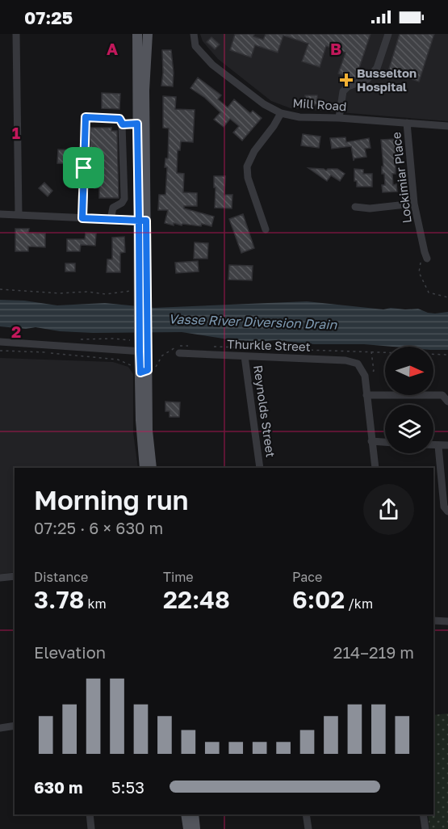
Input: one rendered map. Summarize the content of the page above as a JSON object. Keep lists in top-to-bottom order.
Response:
{
  "streets": {
    "street": [
      "Mill Road",
      "Lockimiar Place",
      "Thurkle Street",
      "Reynolds Street"
    ]
  },
  "crossings": [
    ["Mill Road", "Lockimiar Place"],
    ["Thurkle Street", "Reynolds Street"]
  ],
  "water": ["Vasse River Diversion Drain"],
  "places": {
    "health": ["Busselton Hospital"]
  },
  "north": "right",
  "page": {
    "status": "07:25",
    "heading": ["Morning run", "07:25 · 6 × 630 m"],
    "stats": [
      ["Distance", "3.78 km"],
      ["Time", "22:48"],
      ["Pace", "6:02 /km"]
    ],
    "chart": ["Elevation", "214–219 m"],
    "list": [
      {
        "name": "630 m",
        "note": "5:53"
      }
    ]
  },
  "grid": {
    "columns": ["A", "B"],
    "rows": ["1", "2"]
  }
}
